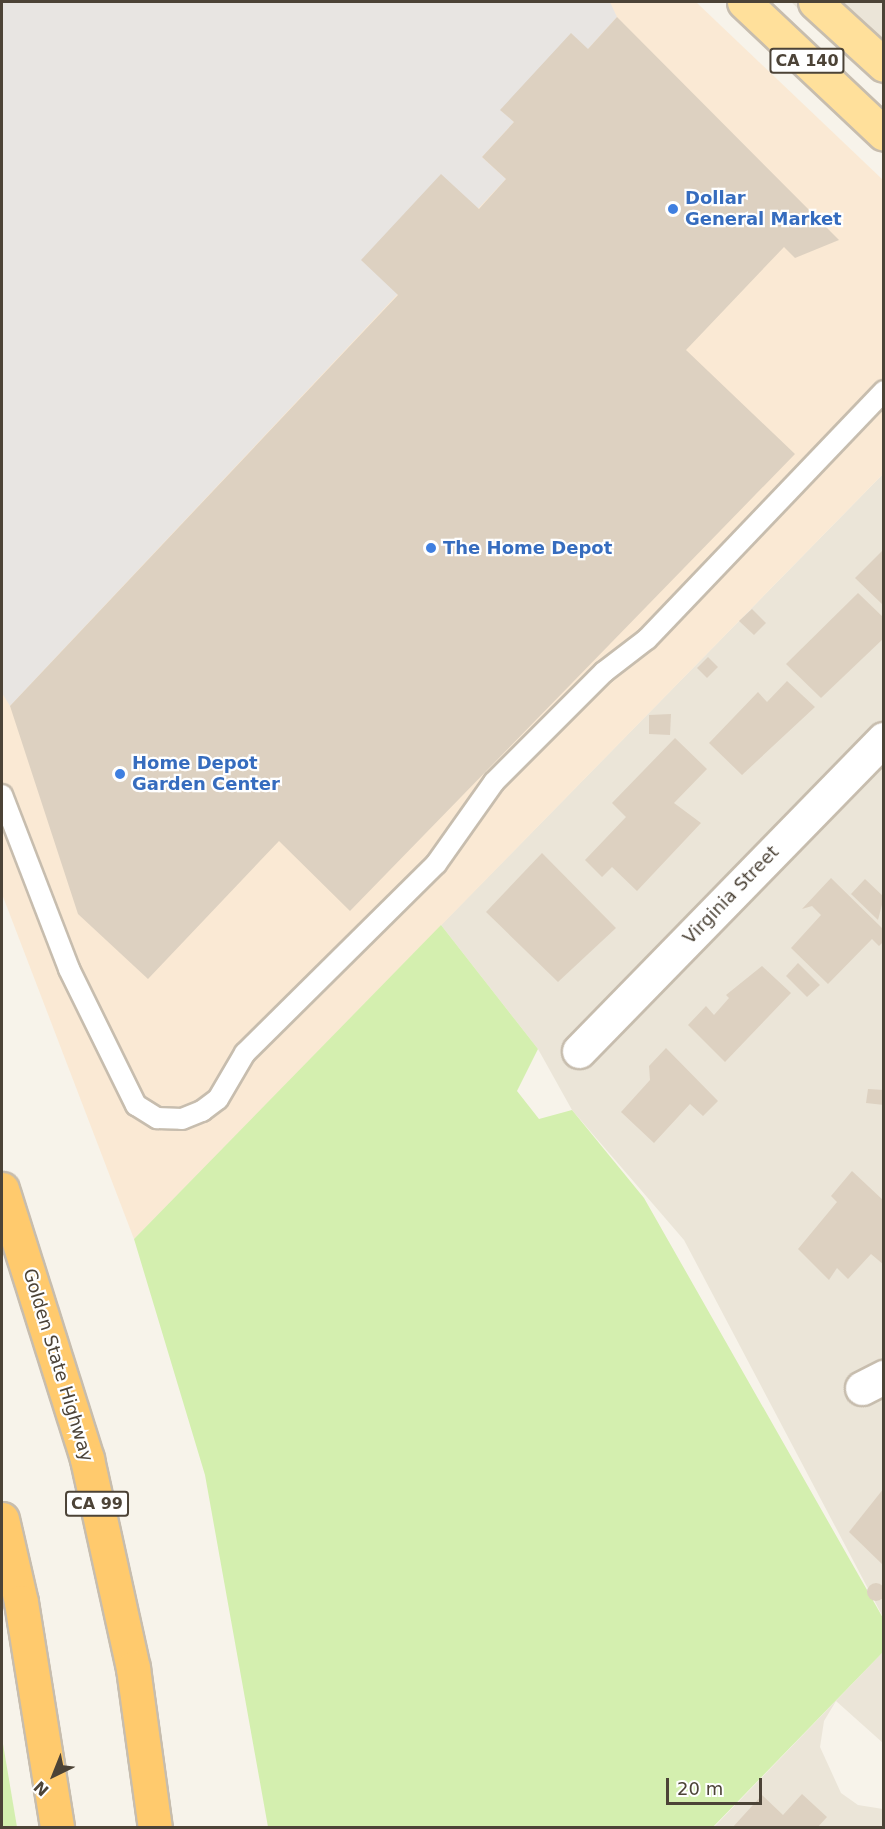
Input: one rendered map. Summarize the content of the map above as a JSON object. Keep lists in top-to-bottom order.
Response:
{
  "streets": {
    "highway": ["Golden State Highway", "CA 99"],
    "main road": ["CA 140"],
    "street": ["Virginia Street"]
  },
  "places": ["Dollar General Market", "The Home Depot", "Home Depot Garden Center"],
  "scale_bar": "20 m",
  "north": "bottom left"
}
